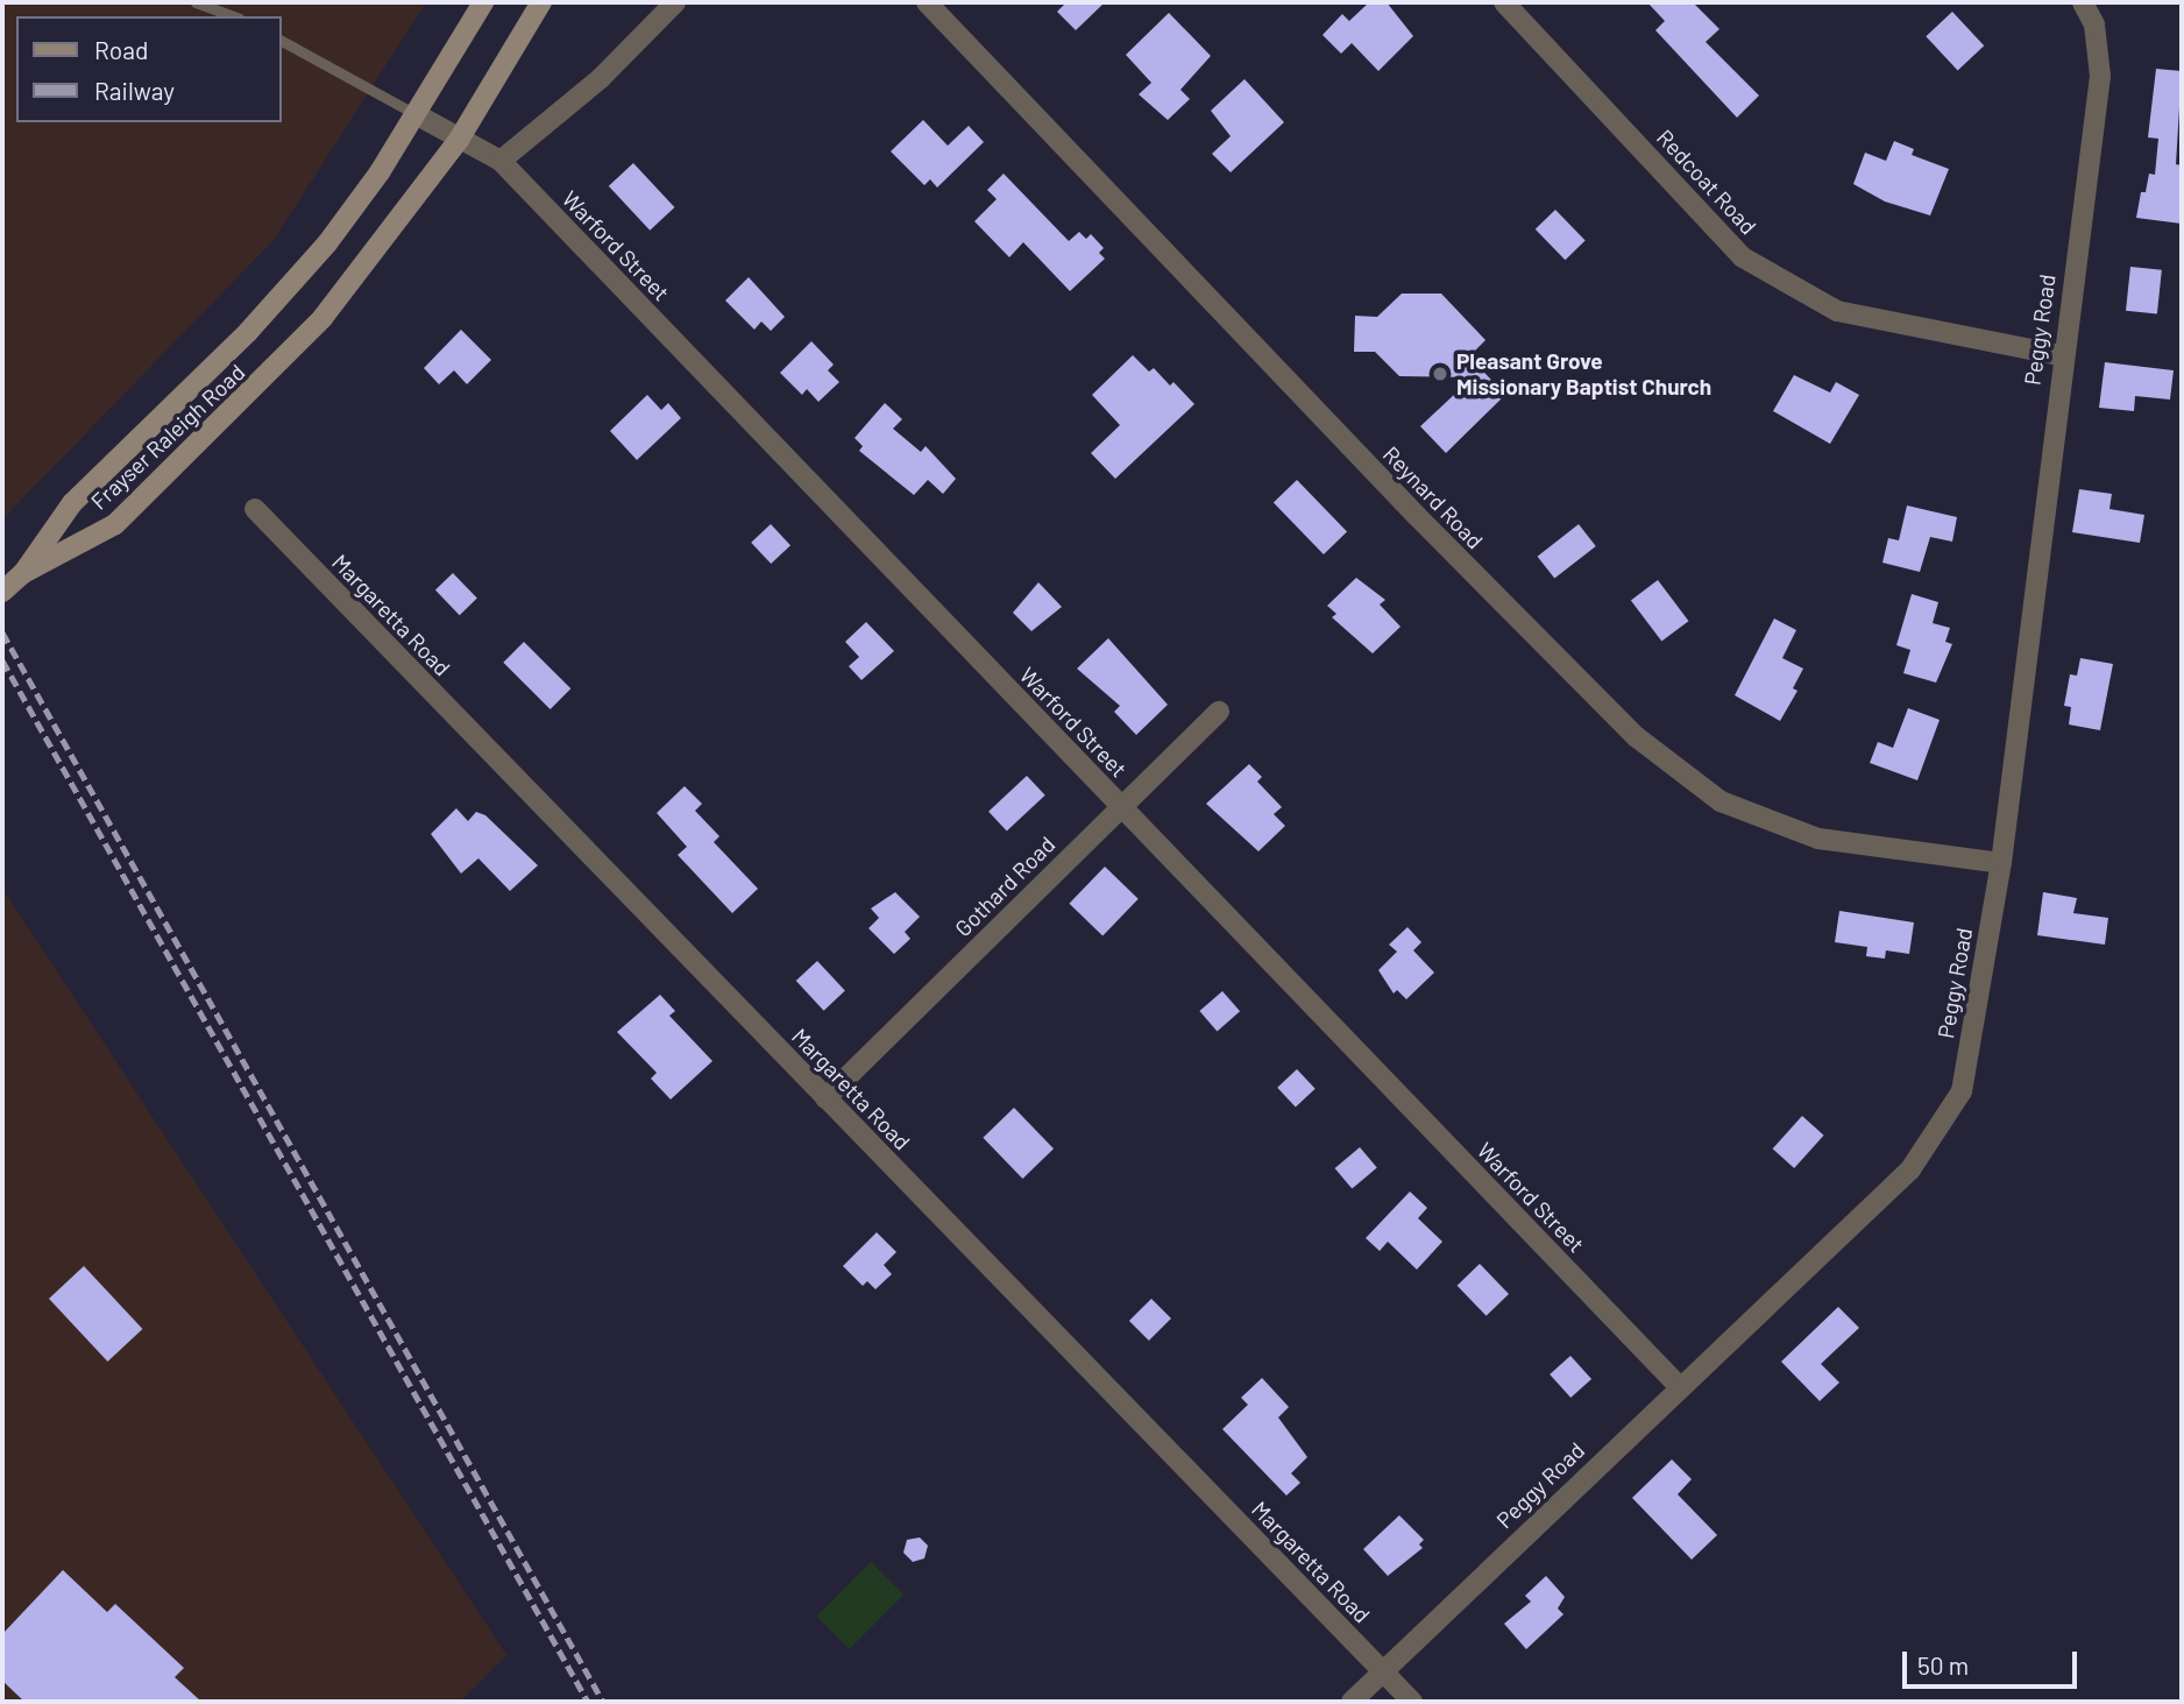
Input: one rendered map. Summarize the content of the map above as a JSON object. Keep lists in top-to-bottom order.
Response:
{
  "streets": {
    "main road": ["Frayser Raleigh Road"],
    "street": [
      "Redcoat Road",
      "Warford Street",
      "Peggy Road",
      "Reynard Road",
      "Margaretta Road",
      "Gothard Road"
    ]
  },
  "crossings": [
    ["Redcoat Road", "Peggy Road"],
    ["Warford Street", "Peggy Road"],
    ["Warford Street", "Frayser Raleigh Road"],
    ["Warford Street", "Gothard Road"],
    ["Peggy Road", "Reynard Road"],
    ["Peggy Road", "Margaretta Road"],
    ["Margaretta Road", "Gothard Road"]
  ],
  "places": ["Pleasant Grove Missionary Baptist Church"],
  "legend": ["Road", "Railway"],
  "scale_bar": "50 m"
}
